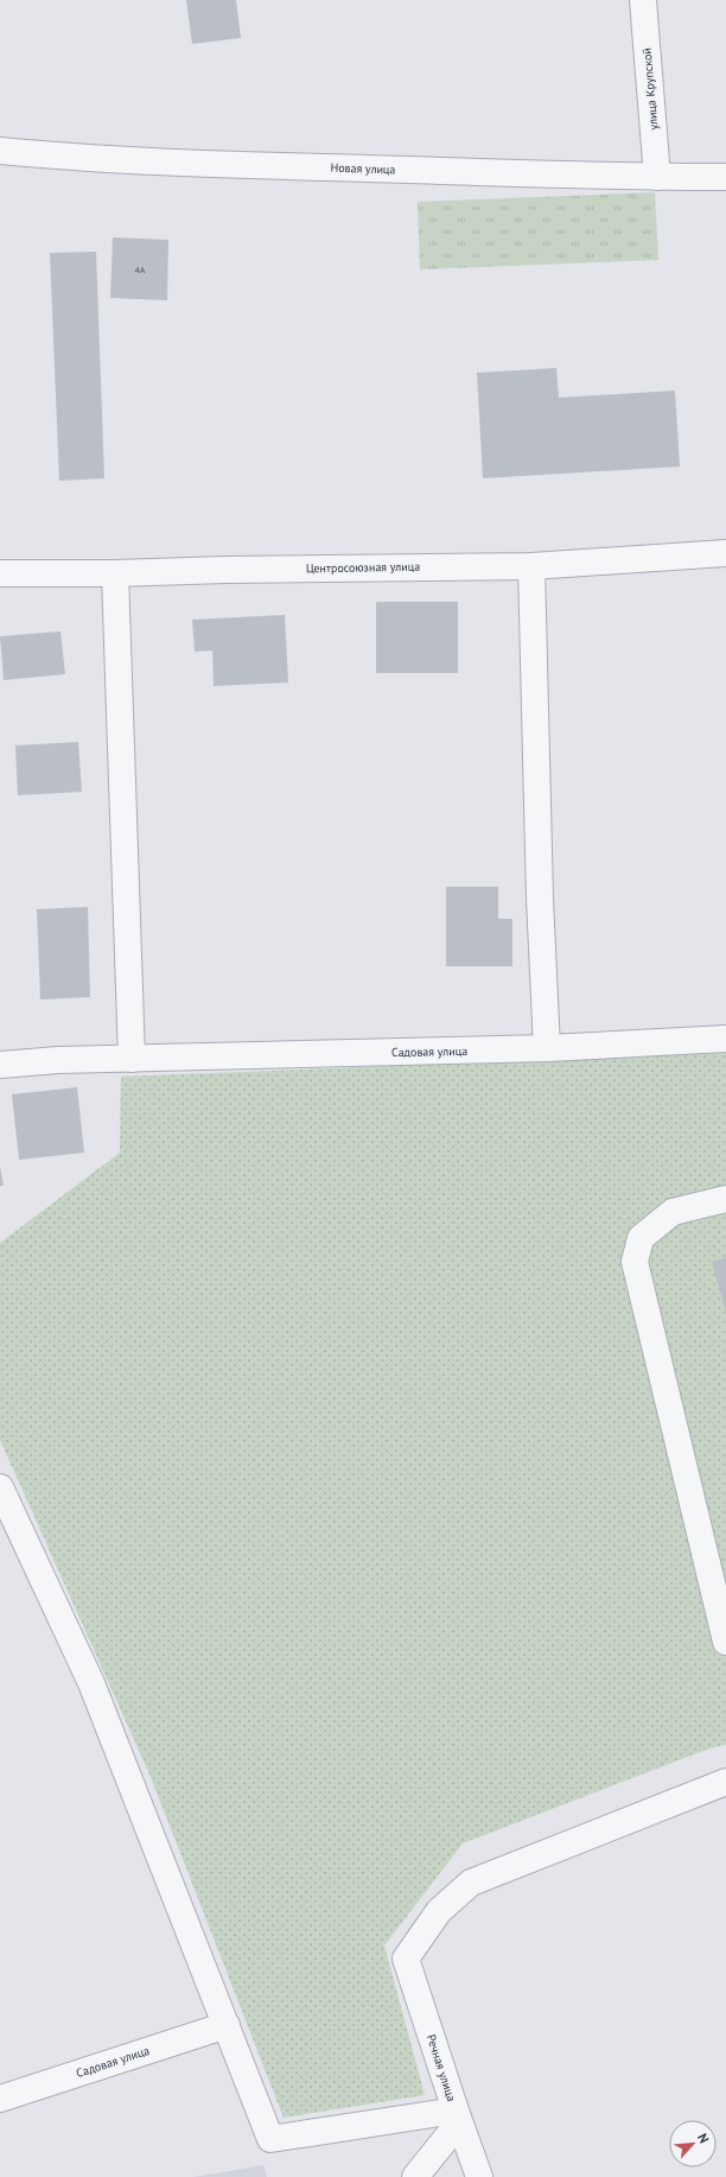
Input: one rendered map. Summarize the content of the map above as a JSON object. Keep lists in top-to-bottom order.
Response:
{
  "streets": {
    "street": [
      "улица Крупской",
      "Новая улица",
      "Центросоюзная улица",
      "Садовая улица",
      "Речная улица"
    ]
  },
  "crossings": [
    ["улица Крупской", "Новая улица"]
  ],
  "house_numbers": ["4А"],
  "north": "top right"
}
